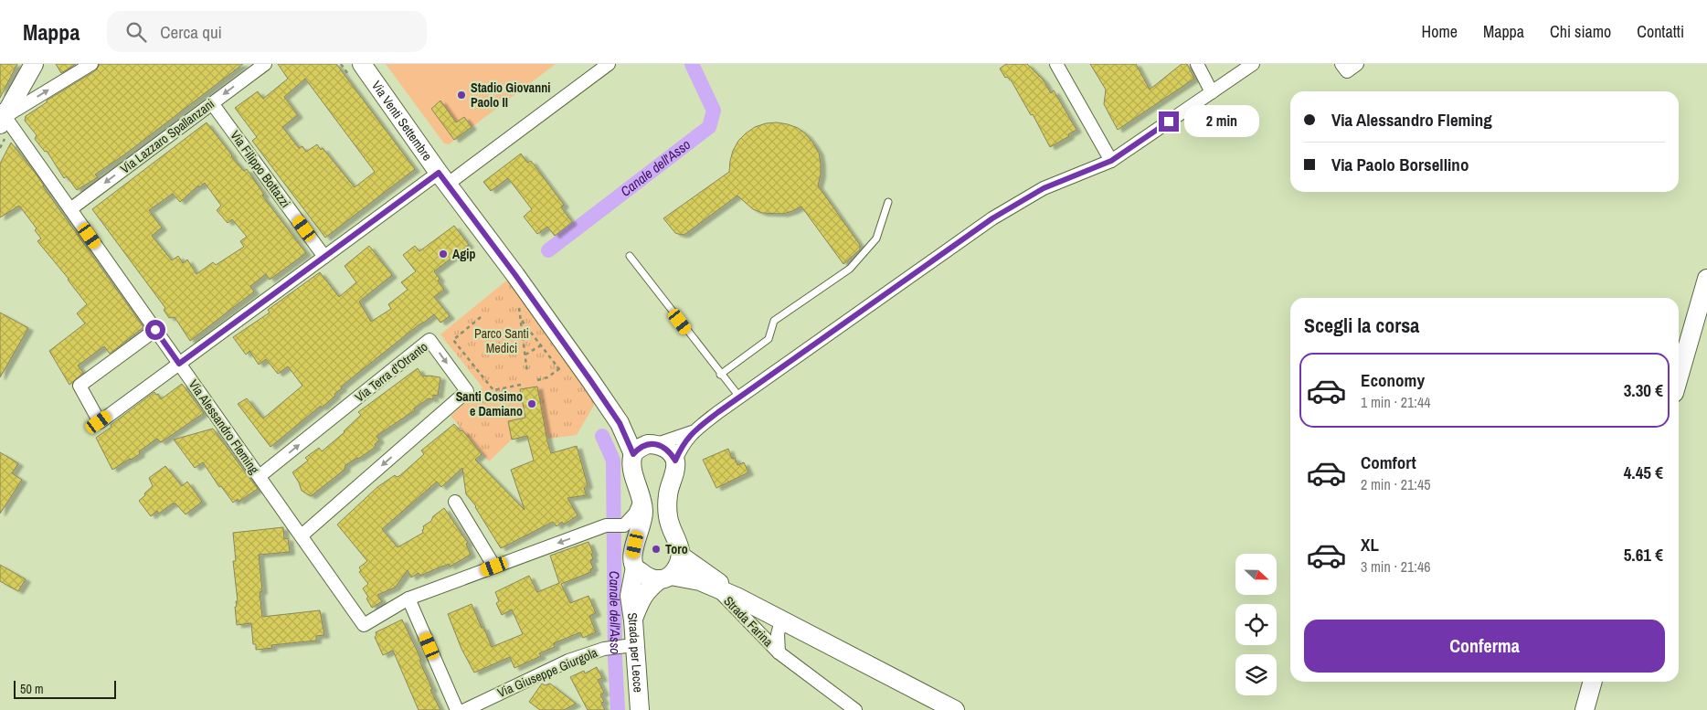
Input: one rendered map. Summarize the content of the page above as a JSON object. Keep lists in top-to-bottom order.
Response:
{
  "streets": {
    "main road": ["Via Venti Settembre", "Strada per Lecce"],
    "street": [
      "Via Lazzaro Spallanzani",
      "Via Filippo Bottazzi",
      "Via Terra d'Otranto",
      "Via Alessandro Fleming",
      "Strada Farina",
      "Via Giuseppe Giurgola"
    ]
  },
  "crossings": [
    ["Via Venti Settembre", "Strada per Lecce"],
    ["Via Lazzaro Spallanzani", "Via Filippo Bottazzi"],
    ["Via Lazzaro Spallanzani", "Via Alessandro Fleming"],
    ["Via Terra d'Otranto", "Via Alessandro Fleming"],
    ["Strada per Lecce", "Via Giuseppe Giurgola"]
  ],
  "water": ["Canale dell'Asso"],
  "parks": ["Parco Santi Medici"],
  "places": [
    "Stadio Giovanni Paolo II",
    "Agip",
    "Santi Cosimo e Damiano",
    "Toro"
  ],
  "scale_bar": "50 m",
  "north": "right",
  "page": {
    "header": "Mappa",
    "search": "Cerca qui",
    "nav": [
      "Home",
      "Mappa",
      "Chi siamo",
      "Contatti"
    ],
    "banner": ["Via Alessandro Fleming", "Via Paolo Borsellino"],
    "bubble": "2 min",
    "heading": "Scegli la corsa",
    "list": [
      {
        "name": "Economy",
        "note": "1 min · 21:44",
        "value": "3.30 €"
      },
      {
        "name": "Comfort",
        "note": "2 min · 21:45",
        "value": "4.45 €"
      },
      {
        "name": "XL",
        "note": "3 min · 21:46",
        "value": "5.61 €"
      }
    ],
    "buttons": "Conferma",
    "scale": "50 m"
  }
}
